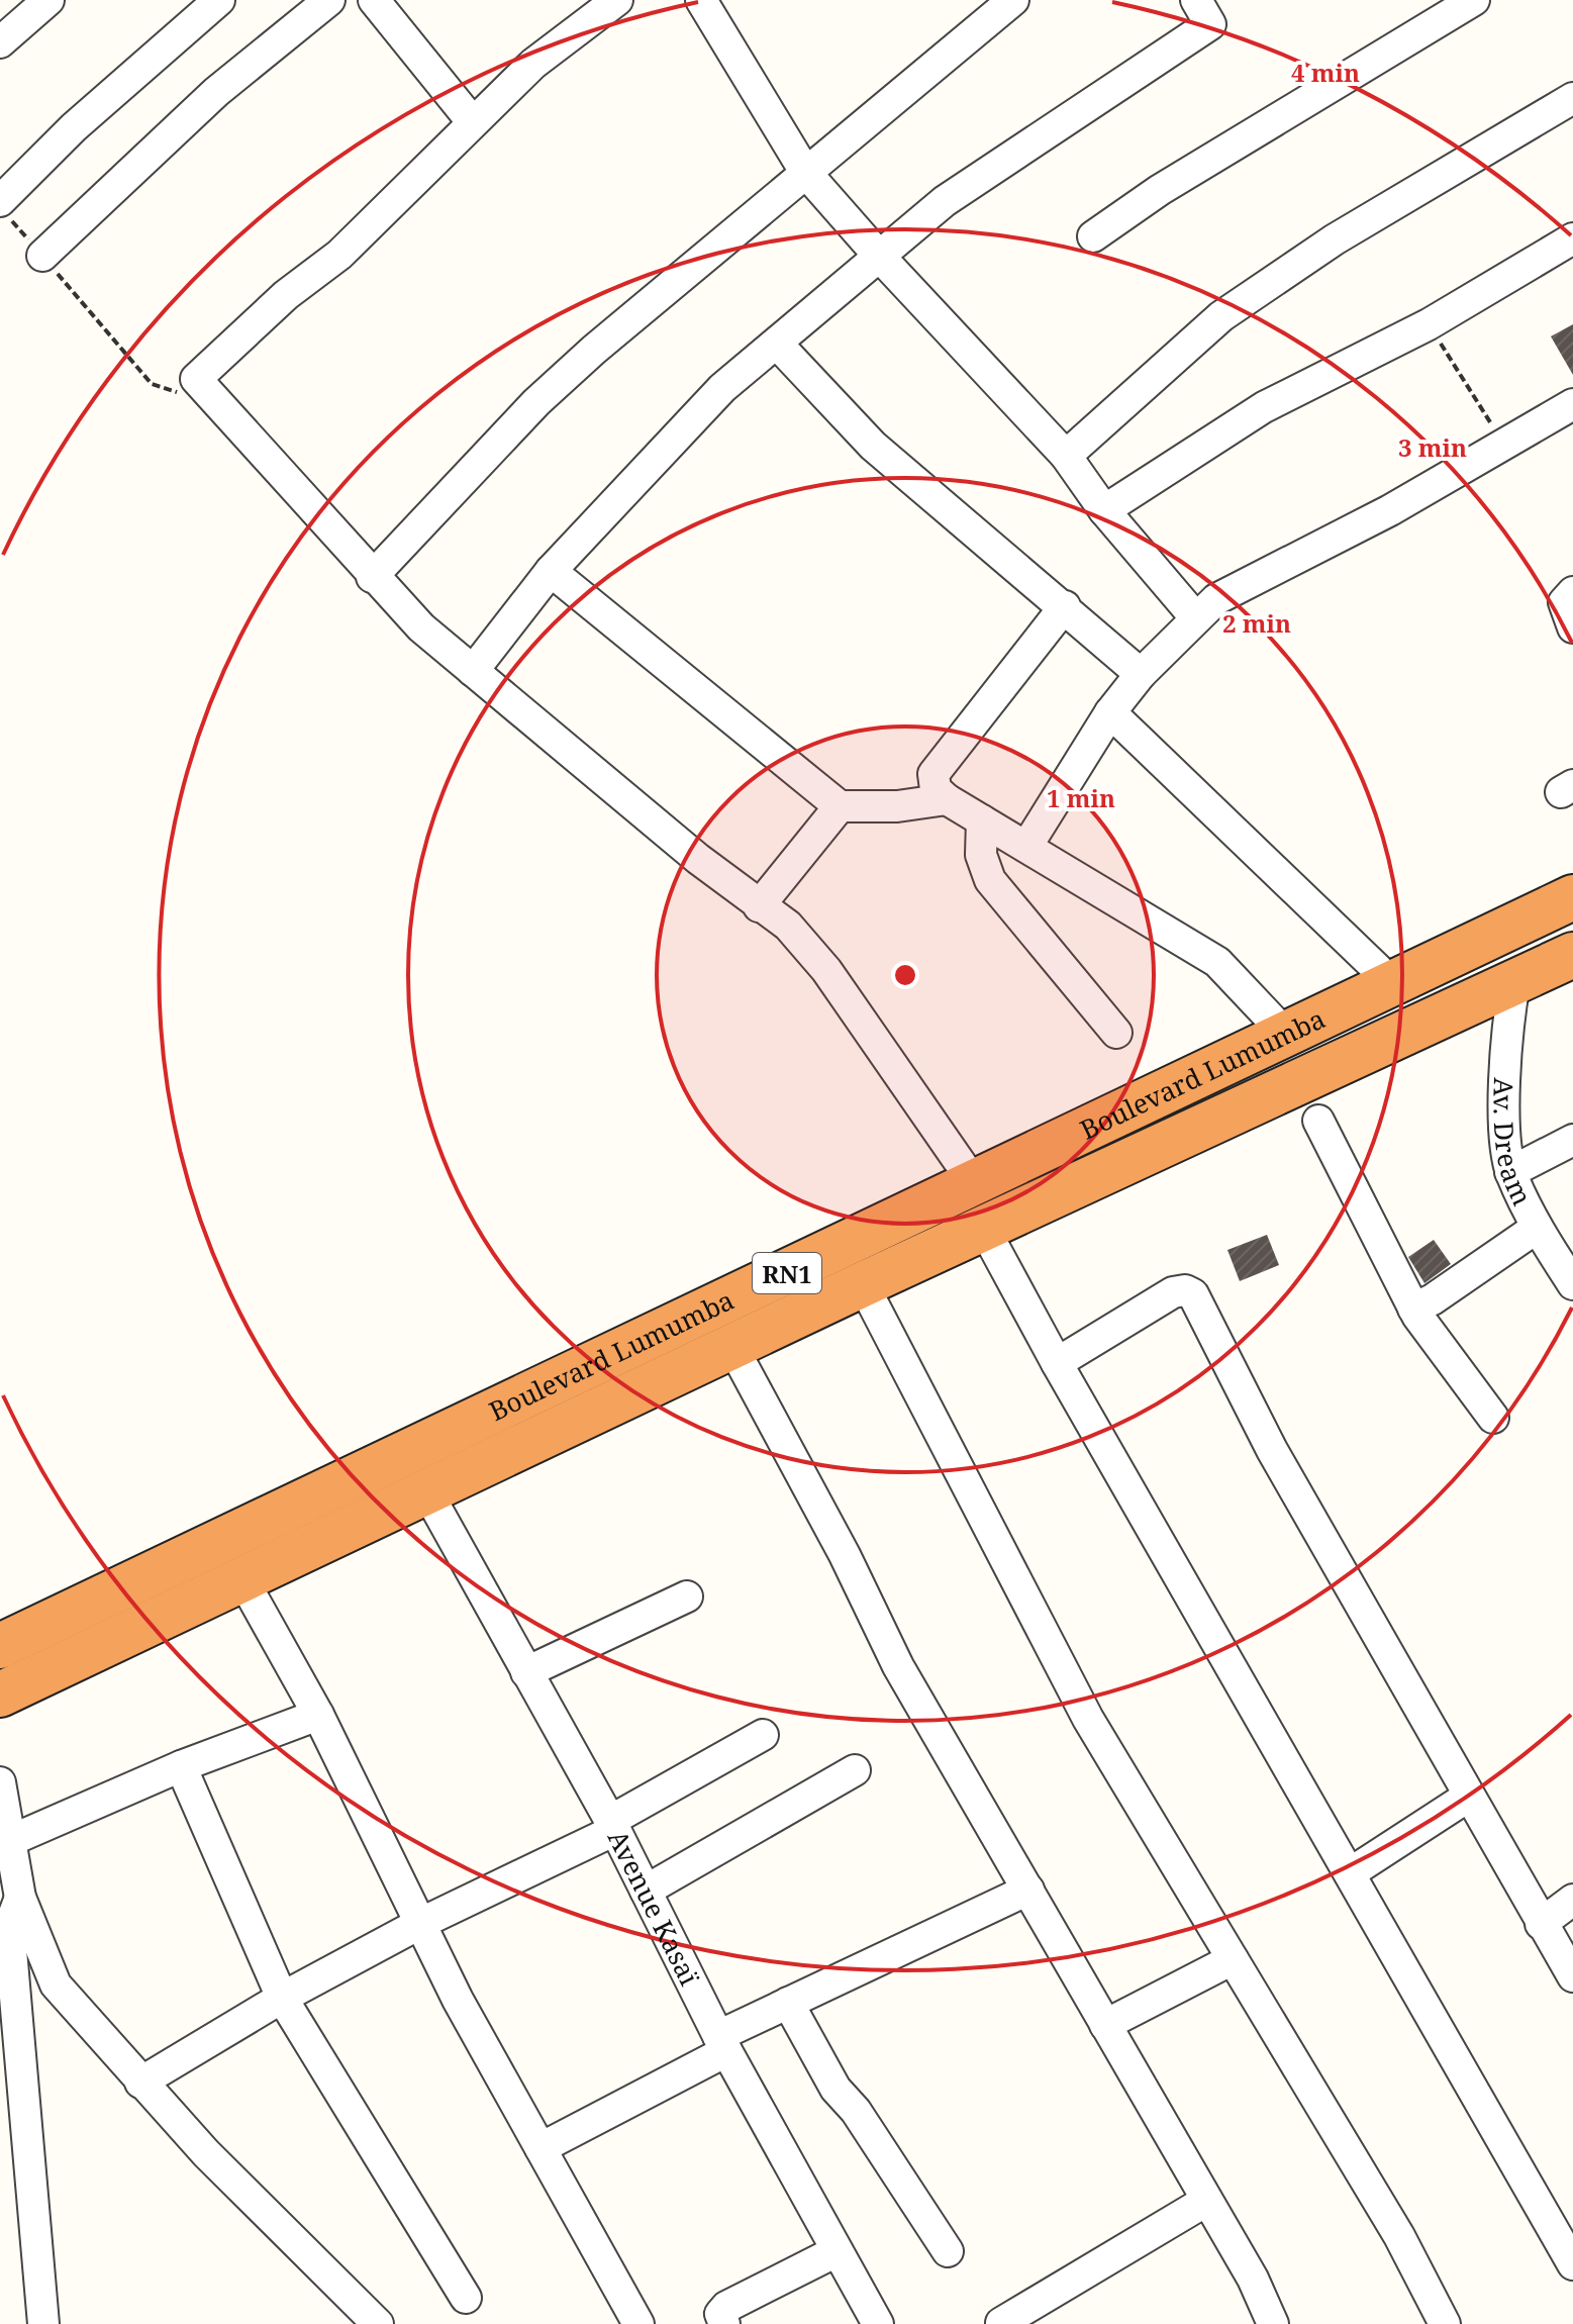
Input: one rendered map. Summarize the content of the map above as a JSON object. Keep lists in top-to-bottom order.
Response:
{
  "streets": {
    "highway": ["Boulevard Lumumba", "RN1"],
    "street": ["Av. Dream", "Avenue Kasaï"]
  },
  "crossings": [
    ["Boulevard Lumumba", "Av. Dream"],
    ["Boulevard Lumumba", "Avenue Kasaï"]
  ],
  "rings": [
    "4 min",
    "3 min",
    "2 min",
    "1 min"
  ]
}
